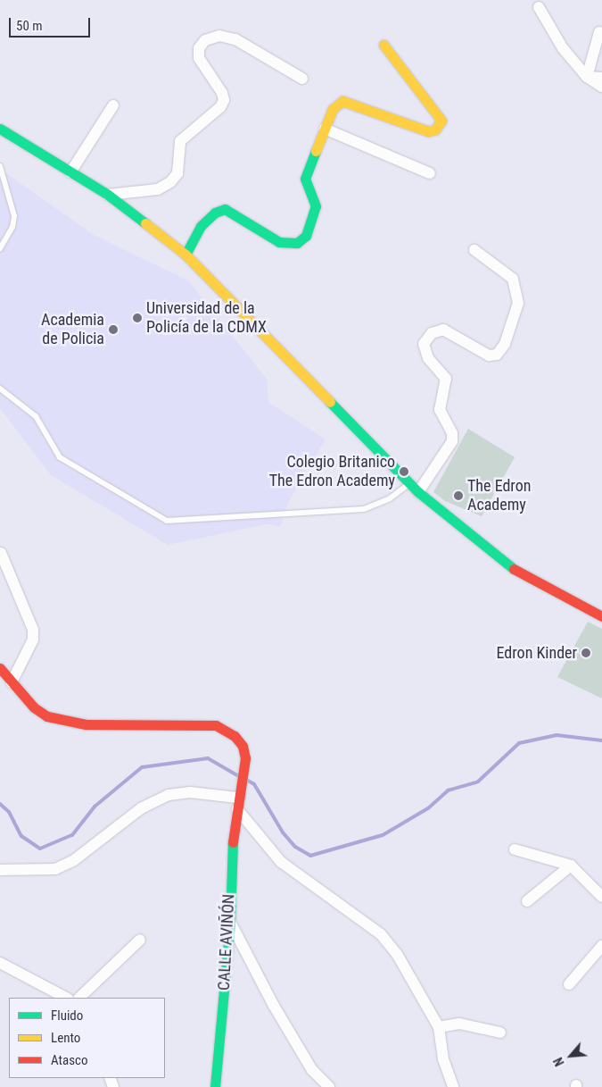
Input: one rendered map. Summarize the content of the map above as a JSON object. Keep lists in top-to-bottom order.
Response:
{
  "streets": {
    "street": ["CALLE AVIÑÓN"]
  },
  "places": [
    "Universidad de la Policía de la CDMX",
    "Academia de Policia",
    "Colegio Britanico The Edron Academy",
    "The Edron Academy",
    "Edron Kinder"
  ],
  "legend": ["Fluido", "Lento", "Atasco"],
  "scale_bar": "50 m",
  "north": "bottom left"
}
